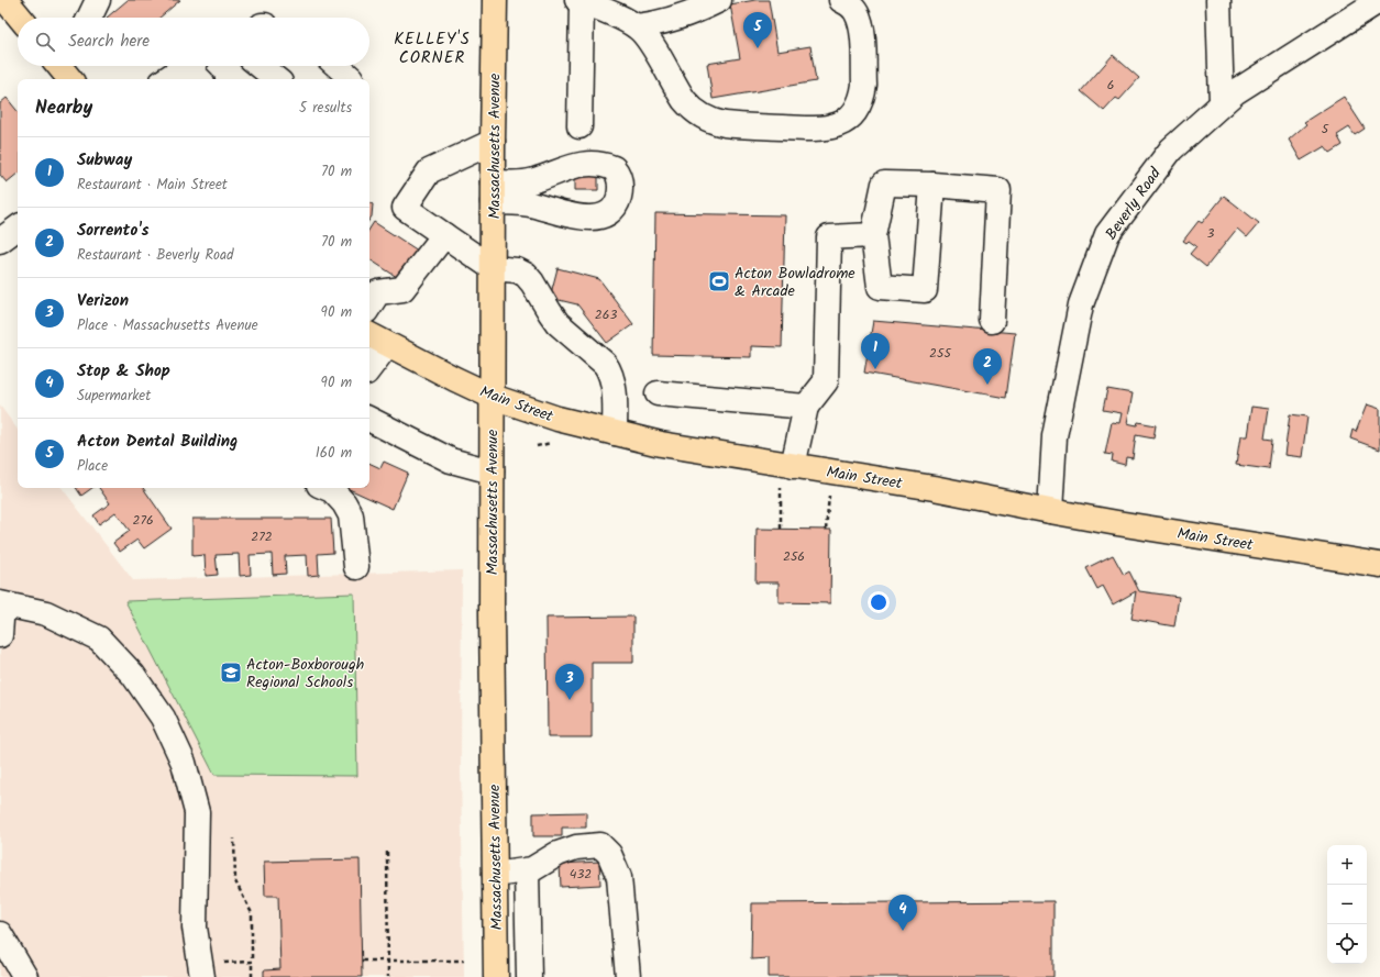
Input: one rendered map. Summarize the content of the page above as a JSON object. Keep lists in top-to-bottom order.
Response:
{
  "streets": {
    "main road": ["Massachusetts Avenue", "Main Street"],
    "street": ["Beverly Road"]
  },
  "crossings": [
    ["Massachusetts Avenue", "Main Street"],
    ["Beverly Road", "Main Street"]
  ],
  "districts": ["KELLEY'S CORNER"],
  "places": {
    "sports": ["Acton Bowladrome & Arcade"],
    "school or university": ["Acton-Boxborough Regional Schools"]
  },
  "house_numbers": [
    "6",
    "5",
    "3",
    "263",
    "255",
    "276",
    "272",
    "256",
    "432"
  ],
  "page": {
    "pins": [
      "5",
      "1",
      "2",
      "3",
      "4"
    ],
    "search": "Search here",
    "heading": ["Nearby", "5 results"],
    "list": [
      {
        "mark": "1",
        "name": "Subway",
        "note": "Restaurant · Main Street",
        "value": "70 m"
      },
      {
        "mark": "2",
        "name": "Sorrento's",
        "note": "Restaurant · Beverly Road",
        "value": "70 m"
      },
      {
        "mark": "3",
        "name": "Verizon",
        "note": "Place · Massachusetts Avenue",
        "value": "90 m"
      },
      {
        "mark": "4",
        "name": "Stop & Shop",
        "note": "Supermarket",
        "value": "90 m"
      },
      {
        "mark": "5",
        "name": "Acton Dental Building",
        "note": "Place",
        "value": "160 m"
      }
    ],
    "map_buttons": ["+", "−"]
  }
}
